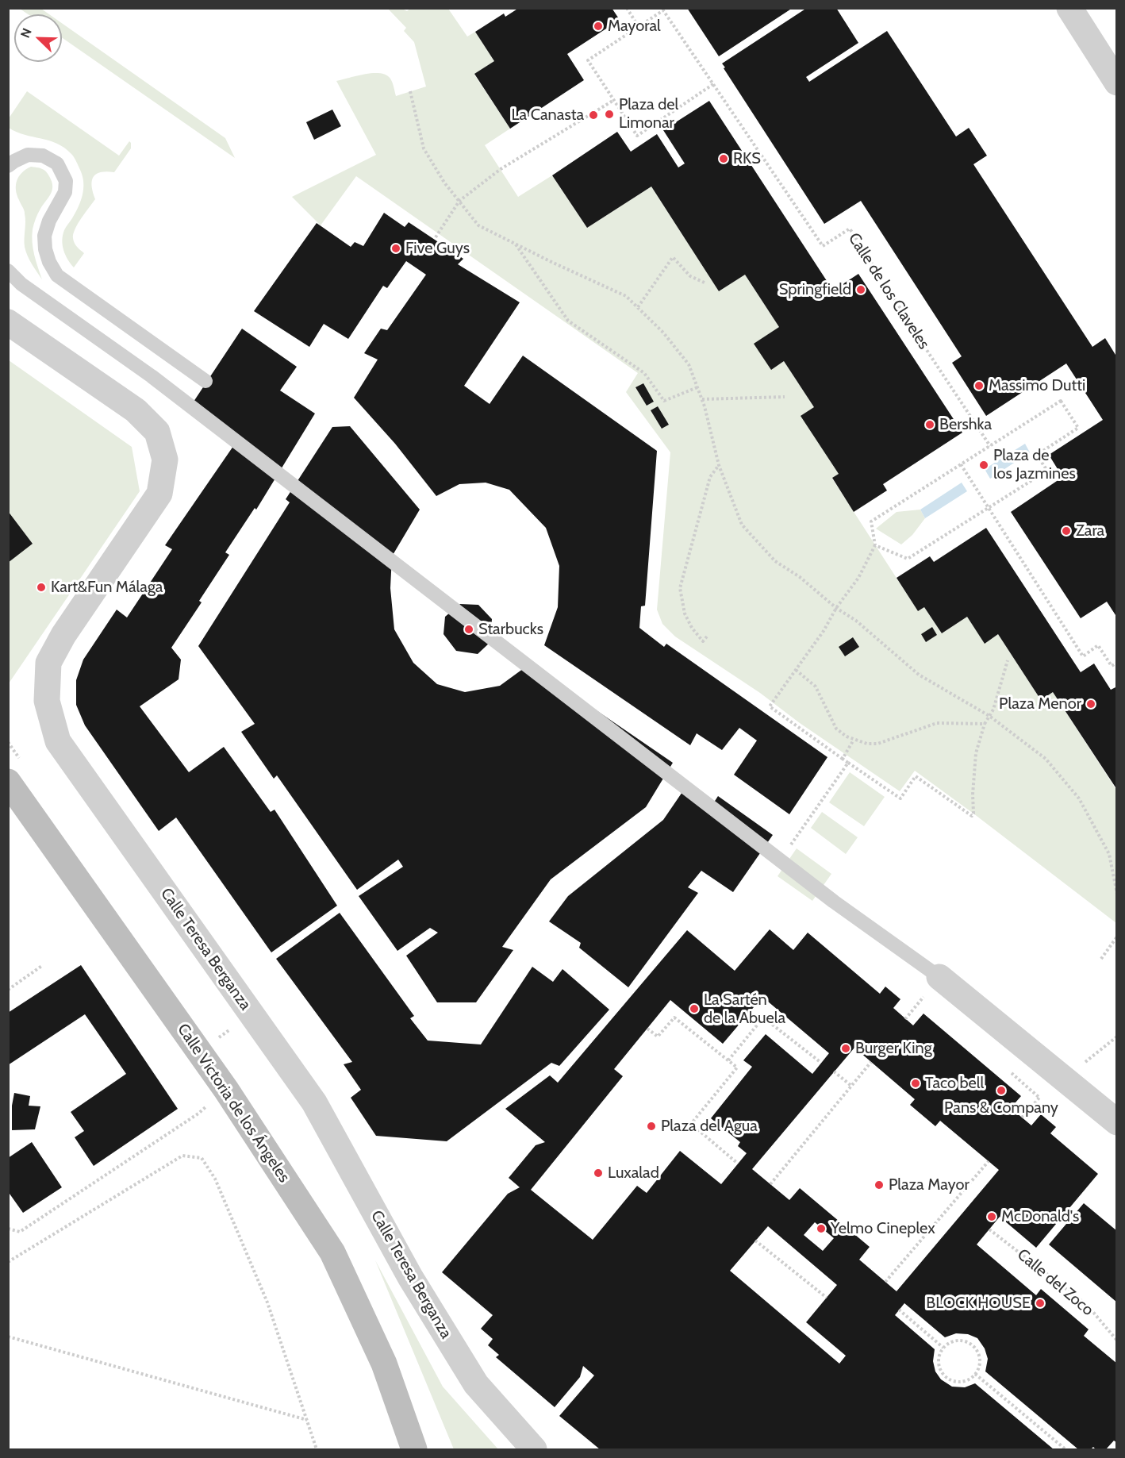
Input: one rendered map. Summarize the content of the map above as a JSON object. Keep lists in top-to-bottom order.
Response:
{
  "streets": {
    "main road": ["Calle Victoria de los Ángeles"],
    "street": ["Calle Teresa Berganza"],
    "path": ["Calle de los Claveles", "Calle del Zoco"]
  },
  "places": [
    "Mayoral",
    "Plaza del Limonar",
    "La Canasta",
    "RKS",
    "Five Guys",
    "Springfield",
    "Massimo Dutti",
    "Bershka",
    "Plaza de los Jazmines",
    "Zara",
    "Kart&Fun Málaga",
    "Starbucks",
    "Plaza Menor",
    "La Sartén de la Abuela",
    "Burger King",
    "Taco bell",
    "Pans & Company",
    "Plaza del Agua",
    "Luxalad",
    "Plaza Mayor",
    "McDonald's",
    "Yelmo Cineplex",
    "BLOCK HOUSE"
  ],
  "north": "top left"
}
